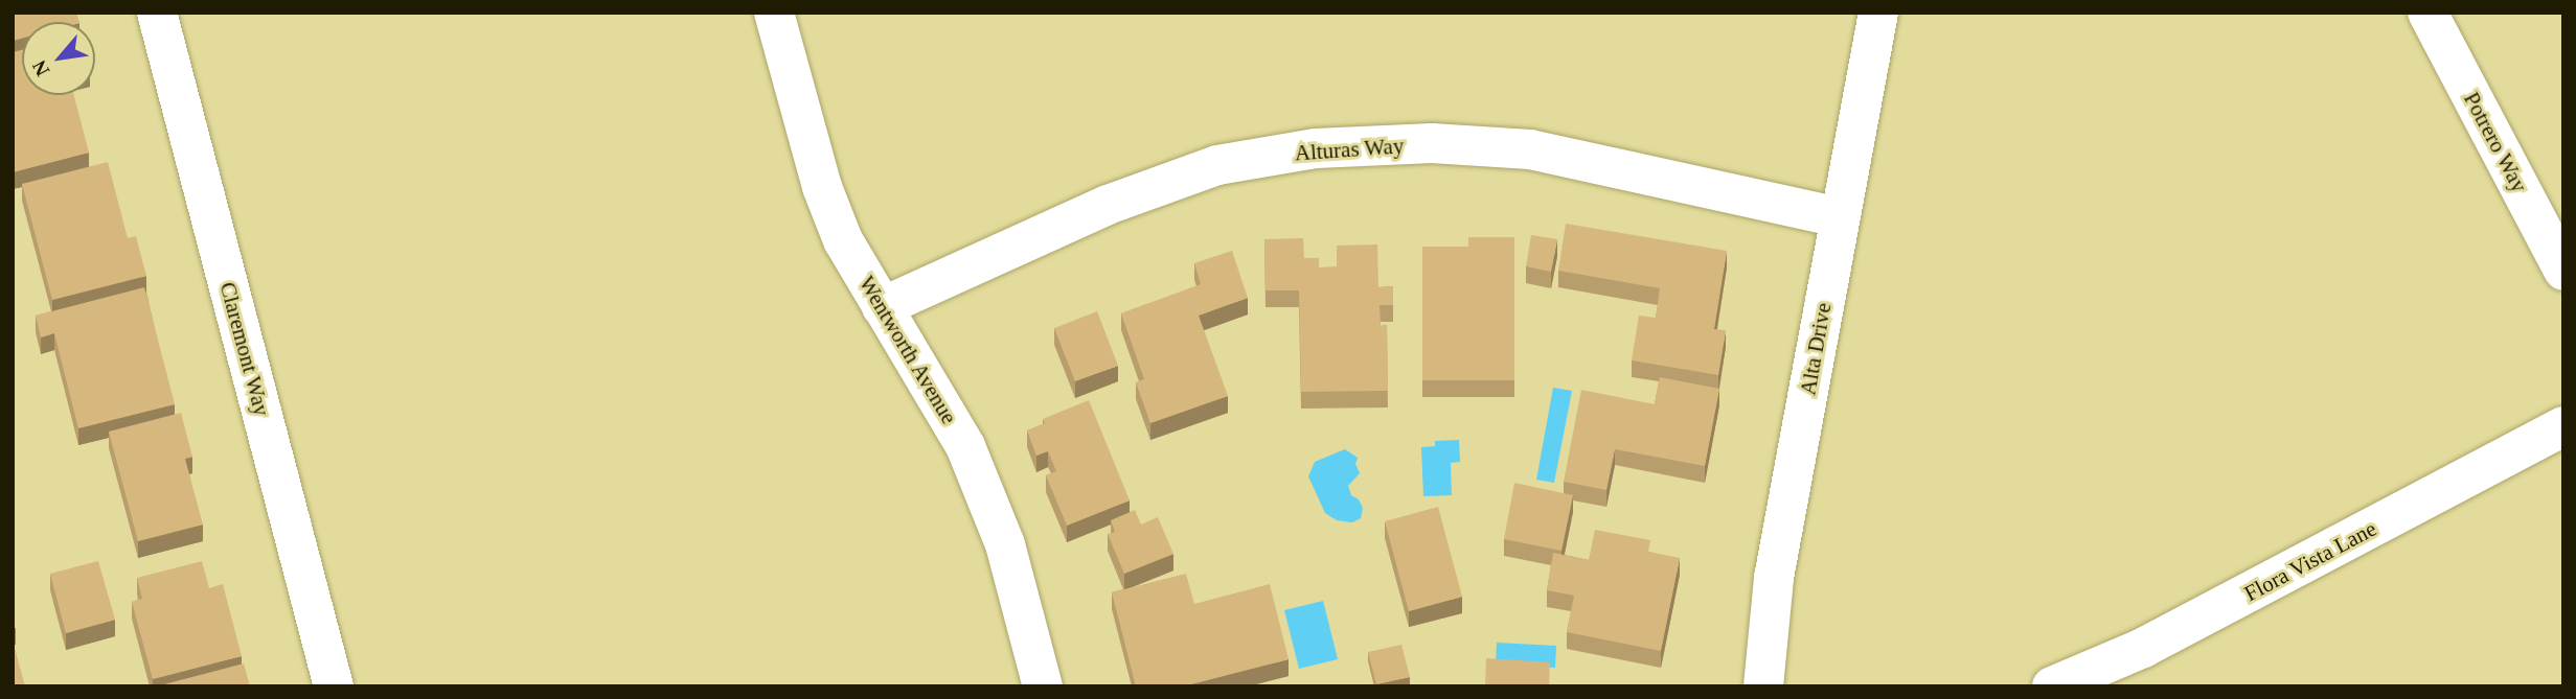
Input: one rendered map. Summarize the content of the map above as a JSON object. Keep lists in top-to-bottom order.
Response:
{
  "streets": {
    "street": [
      "Potrero Way",
      "Alturas Way",
      "Claremont Way",
      "Alta Drive",
      "Wentworth Avenue",
      "Flora Vista Lane"
    ]
  },
  "crossings": [
    ["Alturas Way", "Alta Drive"],
    ["Alturas Way", "Wentworth Avenue"]
  ],
  "north": "bottom left"
}
